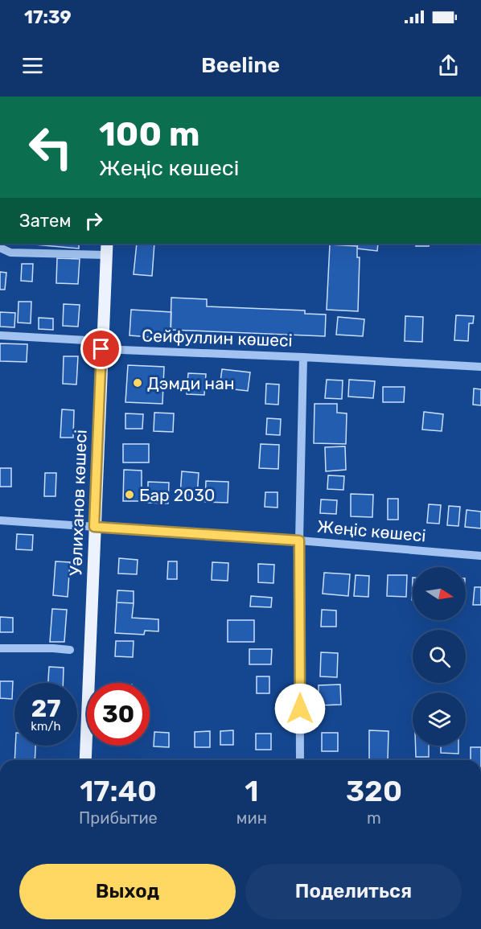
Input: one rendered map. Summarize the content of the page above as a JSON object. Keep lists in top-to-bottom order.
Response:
{
  "streets": {
    "main road": ["Уәлиханов көшесі"],
    "street": ["Сейфуллин көшесі", "Жеңіс көшесі"]
  },
  "crossings": [
    ["Сейфуллин көшесі", "Уәлиханов көшесі"],
    ["Уәлиханов көшесі", "Жеңіс көшесі"]
  ],
  "places": ["Дэмди нан", "Бар 2030"],
  "north": "right",
  "page": {
    "status": "17:39",
    "header": "Beeline",
    "turn": ["100 m", "Жеңіс көшесі"],
    "then": "Затем",
    "speed": "27 km/h",
    "limit": "30",
    "eta": [
      "17:40",
      "Прибытие",
      "1",
      "мин",
      "320",
      "m"
    ],
    "buttons": ["Выход", "Поделиться"]
  }
}
